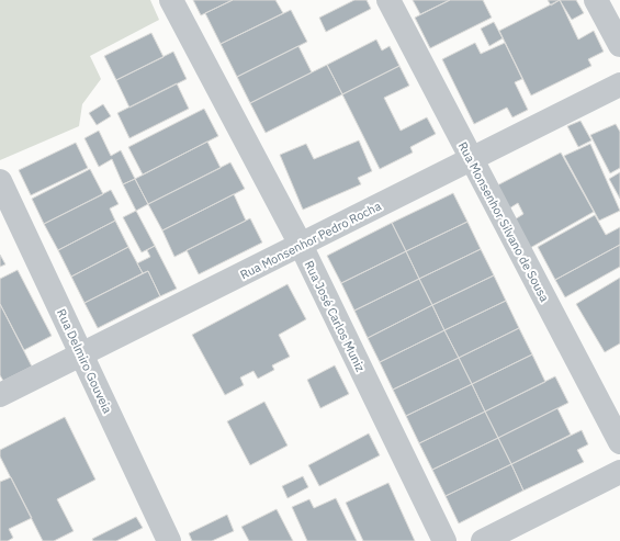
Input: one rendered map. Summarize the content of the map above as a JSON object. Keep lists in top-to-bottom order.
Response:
{
  "streets": {
    "street": [
      "Rua Monsenhor Silvano de Sousa",
      "Rua Monsenhor Pedro Rocha",
      "Rua José Carlos Muniz",
      "Rua Delmiro Gouveia"
    ]
  },
  "crossings": [
    ["Rua Monsenhor Silvano de Sousa", "Rua Monsenhor Pedro Rocha"],
    ["Rua Monsenhor Pedro Rocha", "Rua José Carlos Muniz"],
    ["Rua Monsenhor Pedro Rocha", "Rua Delmiro Gouveia"]
  ]
}
